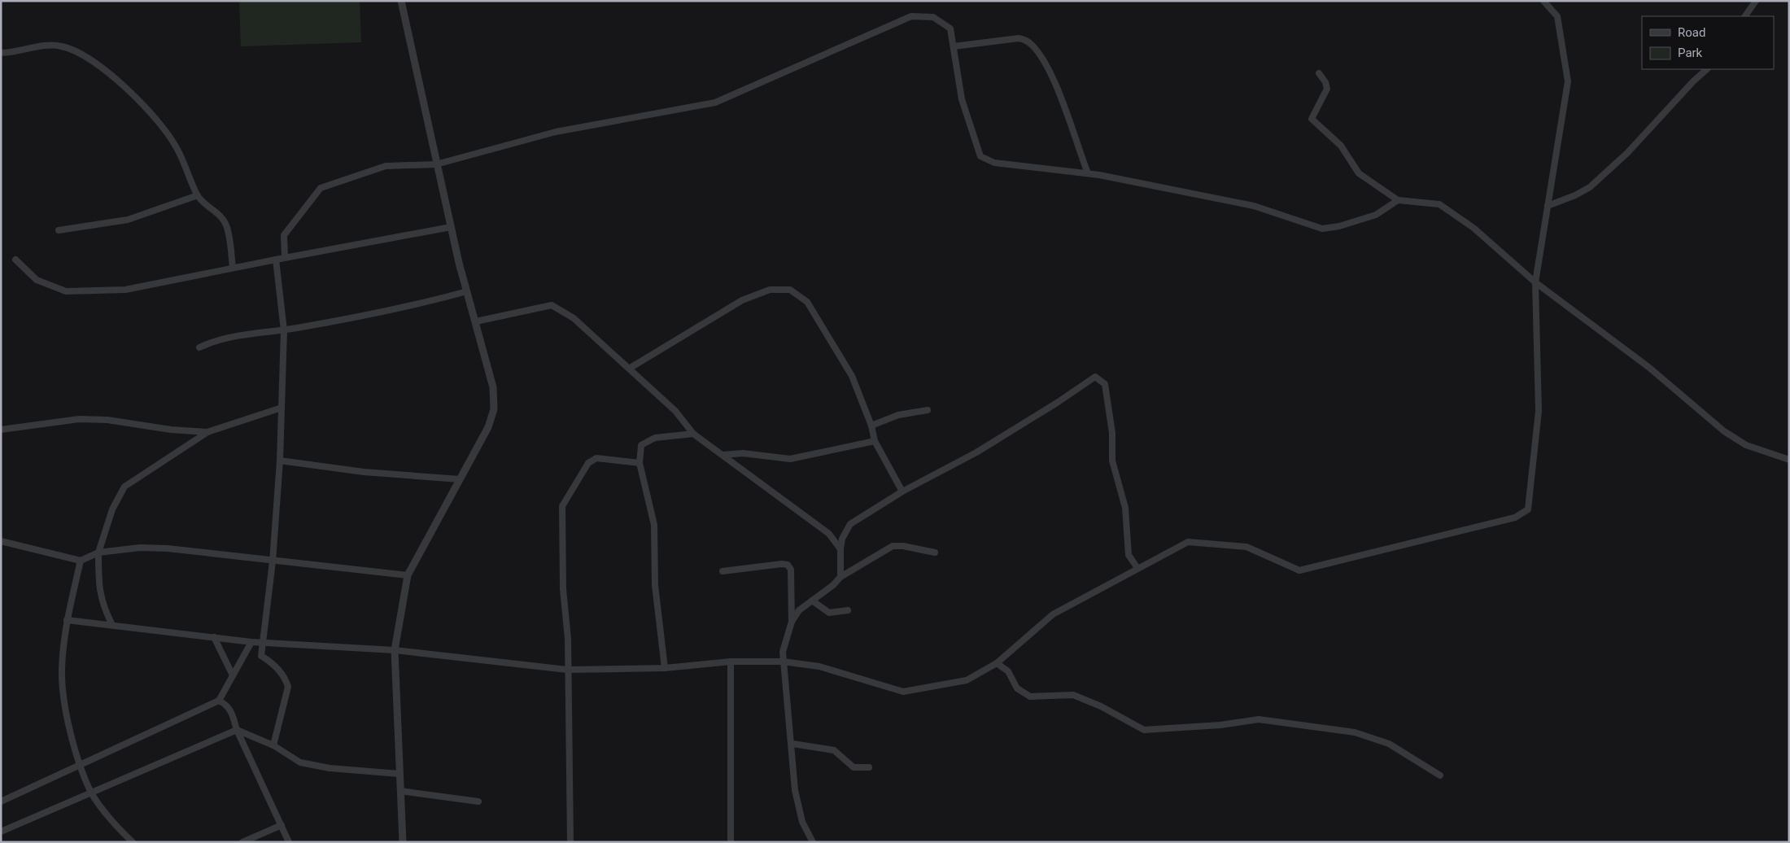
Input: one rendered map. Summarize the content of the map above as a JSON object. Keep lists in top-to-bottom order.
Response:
{
  "legend": ["Road", "Park"]
}
